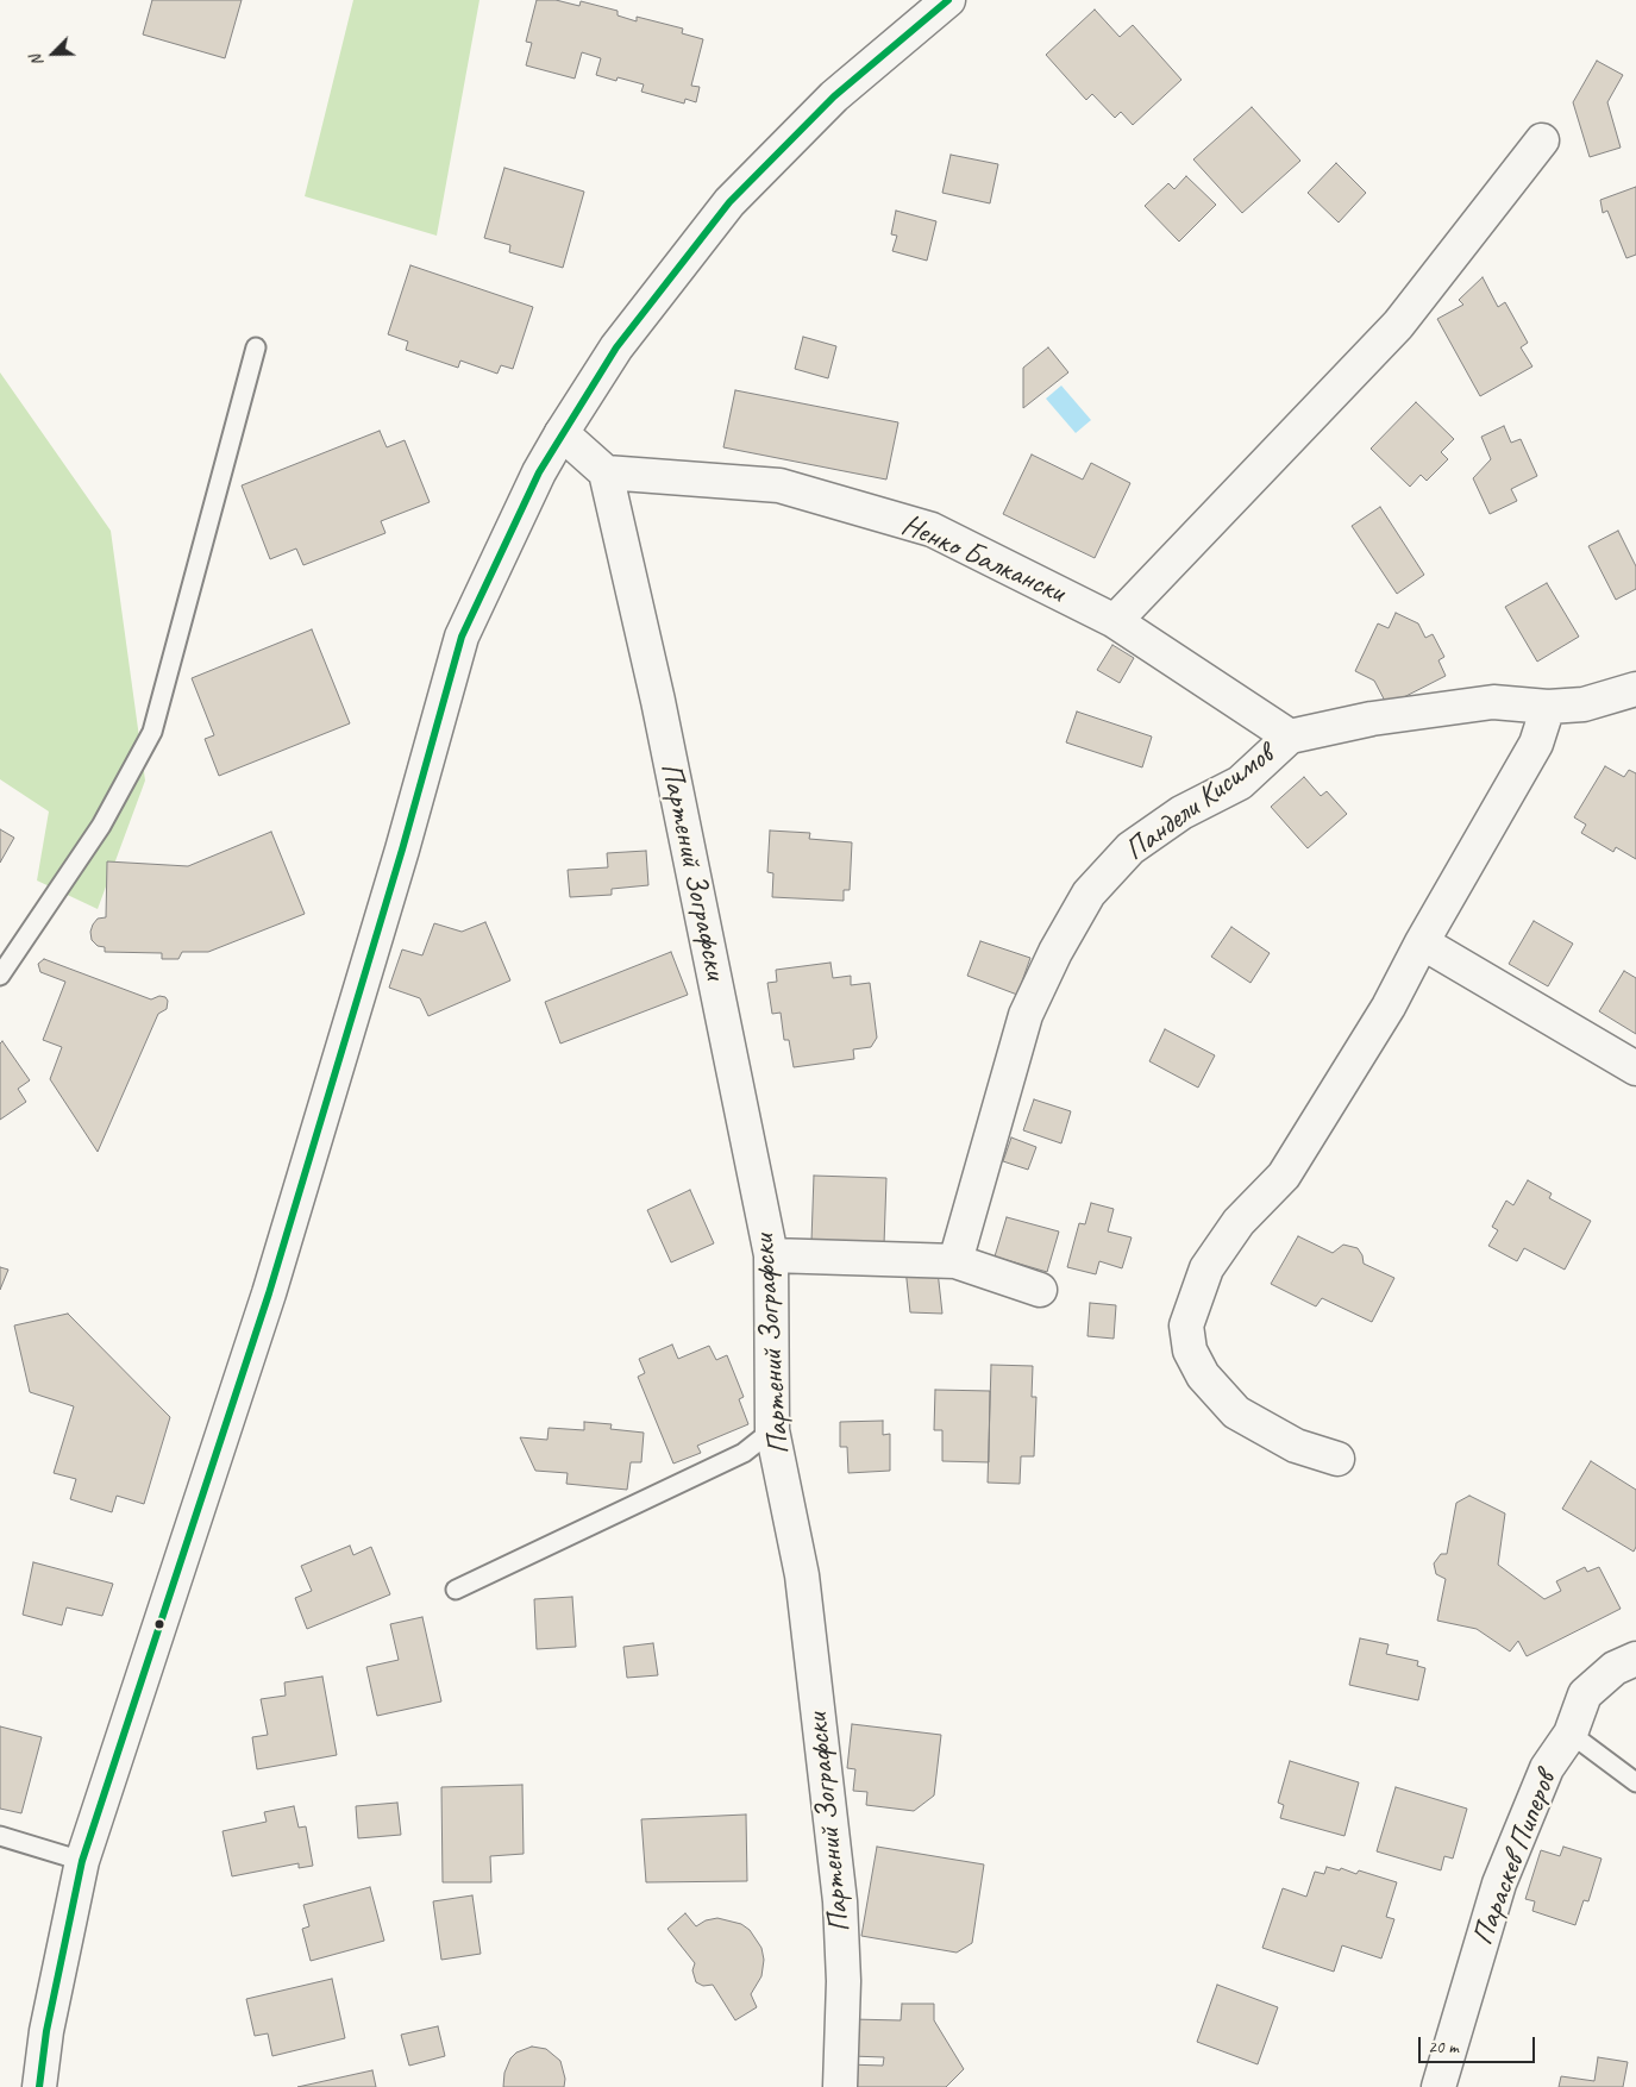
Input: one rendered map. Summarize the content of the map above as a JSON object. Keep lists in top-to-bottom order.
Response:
{
  "streets": {
    "street": [
      "Ненко Балкански",
      "Пандели Кисимов",
      "Партений Зографски",
      "Параскев Пиперов"
    ]
  },
  "crossings": [
    ["Ненко Балкански", "Пандели Кисимов"],
    ["Ненко Балкански", "Партений Зографски"]
  ],
  "scale_bar": "20 m",
  "north": "bottom left"
}
